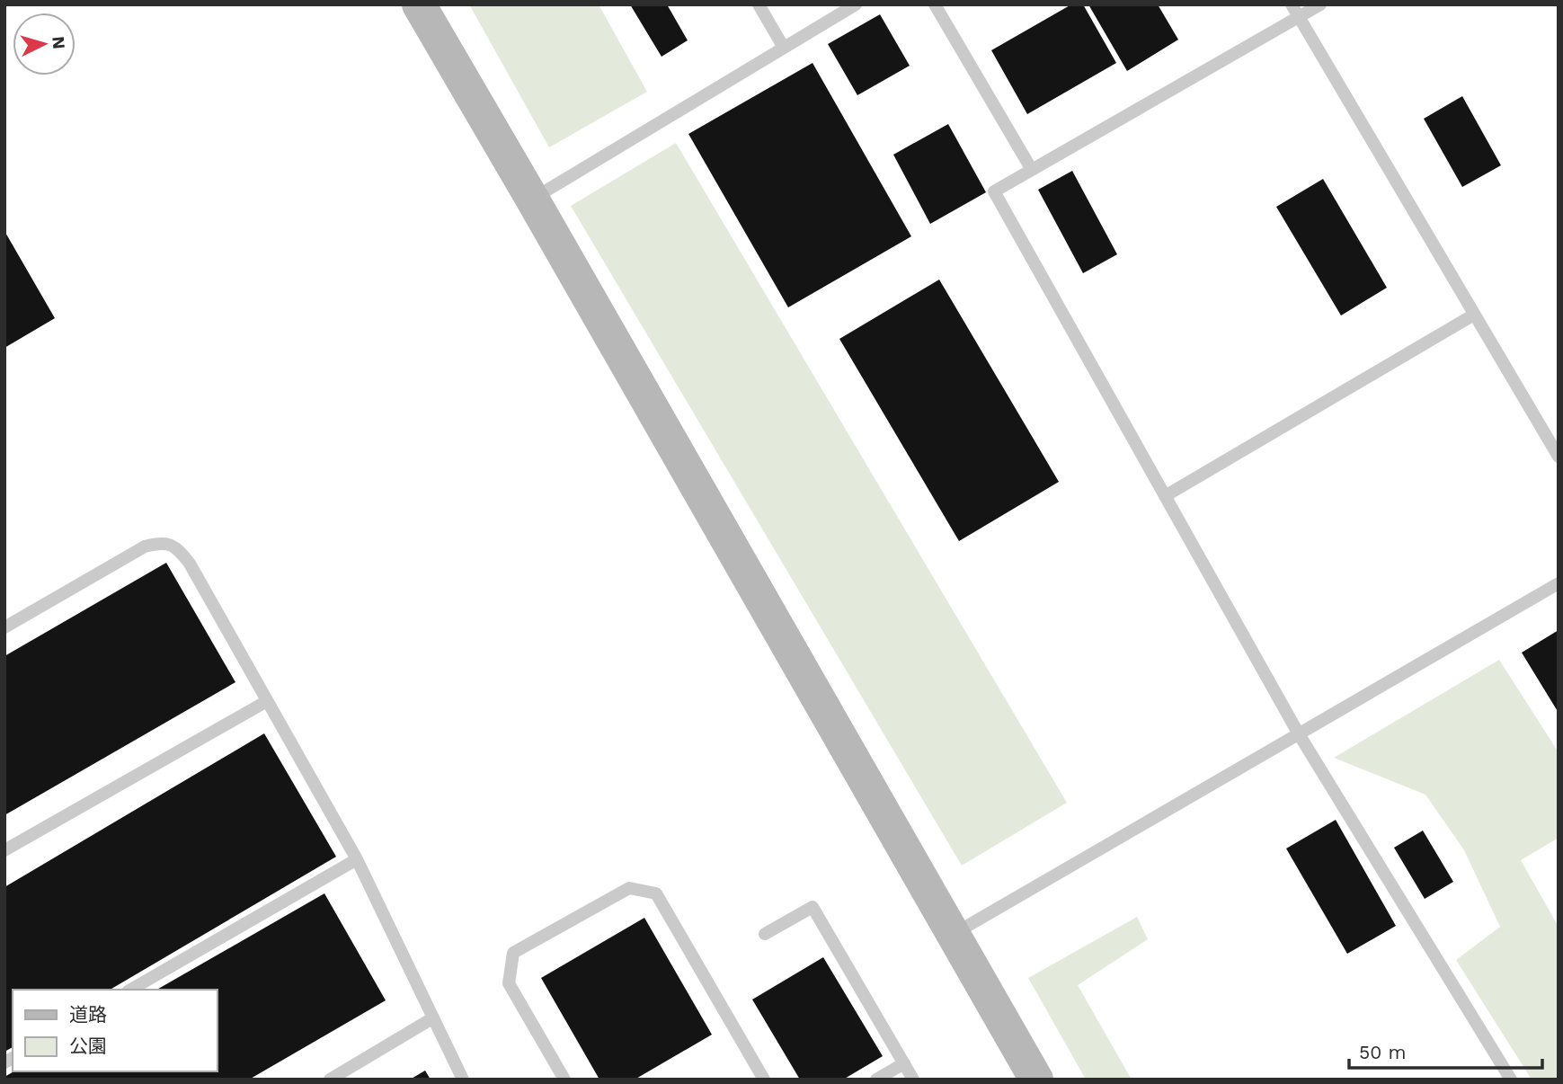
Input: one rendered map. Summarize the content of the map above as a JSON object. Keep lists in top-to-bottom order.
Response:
{
  "legend": ["道路", "公園"],
  "scale_bar": "50 m",
  "north": "right"
}
